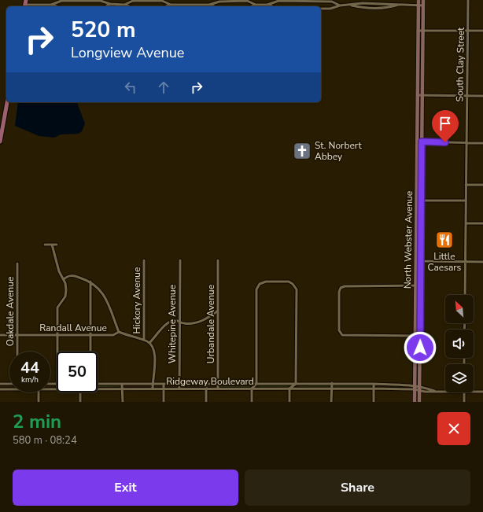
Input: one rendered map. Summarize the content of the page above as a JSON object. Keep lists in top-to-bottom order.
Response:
{
  "streets": {
    "main road": ["North Webster Avenue"],
    "street": [
      "South Clay Street",
      "Hickory Avenue",
      "Oakdale Avenue",
      "Whitepine Avenue",
      "Urbandale Avenue",
      "Randall Avenue",
      "Ridgeway Boulevard"
    ]
  },
  "crossings": [
    ["North Webster Avenue", "Ridgeway Boulevard"],
    ["Hickory Avenue", "Randall Avenue"],
    ["Oakdale Avenue", "Randall Avenue"],
    ["Whitepine Avenue", "Ridgeway Boulevard"],
    ["Urbandale Avenue", "Ridgeway Boulevard"]
  ],
  "places": {
    "church": ["St. Norbert Abbey"],
    "restaurant": ["Little Caesars"]
  },
  "north": "top left",
  "page": {
    "turn": ["520 m", "Longview Avenue"],
    "speed": "44 km/h",
    "limit": "50",
    "heading": ["2 min", "580 m · 08:24"],
    "buttons": ["Exit", "Share"]
  }
}
